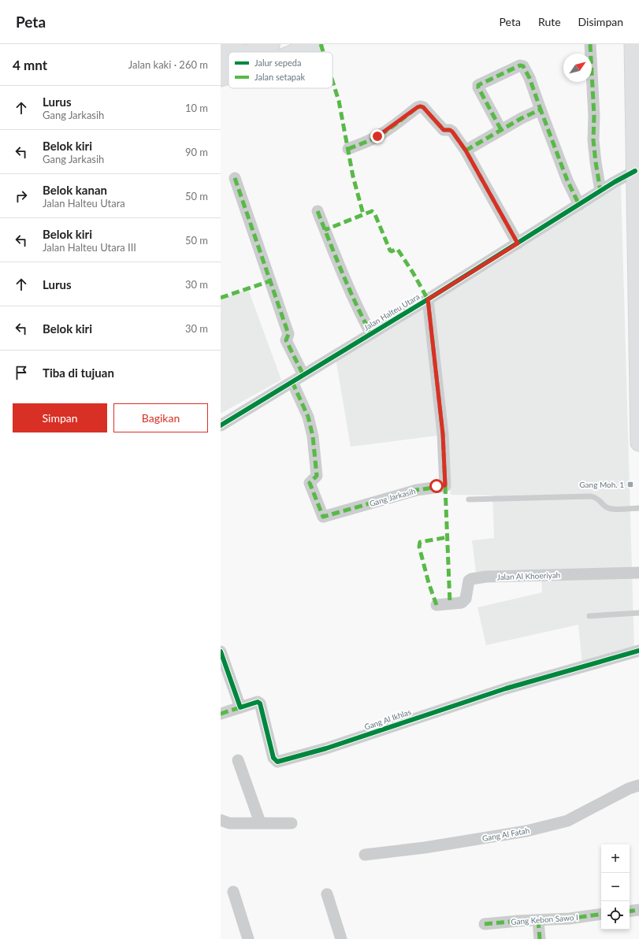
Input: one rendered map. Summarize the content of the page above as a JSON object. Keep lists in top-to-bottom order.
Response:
{
  "streets": {
    "street": [
      "Jalan Halteu Utara",
      "Gang Jarkasih",
      "Jalan Al Khoeriyah",
      "Gang Al Ikhlas",
      "Gang Al Fatah",
      "Gang Kebon Sawo I"
    ]
  },
  "crossings": [
    ["Jalan Halteu Utara", "Gang Jarkasih"]
  ],
  "places": {
    "transit": ["Gang Moh. 1"]
  },
  "legend": ["Jalur sepeda", "Jalan setapak"],
  "north": "top right",
  "page": {
    "header": "Peta",
    "nav": ["Peta", "Rute", "Disimpan"],
    "heading": ["4 mnt", "Jalan kaki · 260 m"],
    "list": [
      ["Lurus", "Gang Jarkasih", "10 m"],
      ["Belok kiri", "Gang Jarkasih", "90 m"],
      ["Belok kanan", "Jalan Halteu Utara", "50 m"],
      ["Belok kiri", "Jalan Halteu Utara III", "50 m"],
      ["Lurus", "30 m"],
      ["Belok kiri", "30 m"],
      "Tiba di tujuan"
    ],
    "buttons": ["Simpan", "Bagikan"],
    "map_buttons": ["+", "−"]
  }
}
